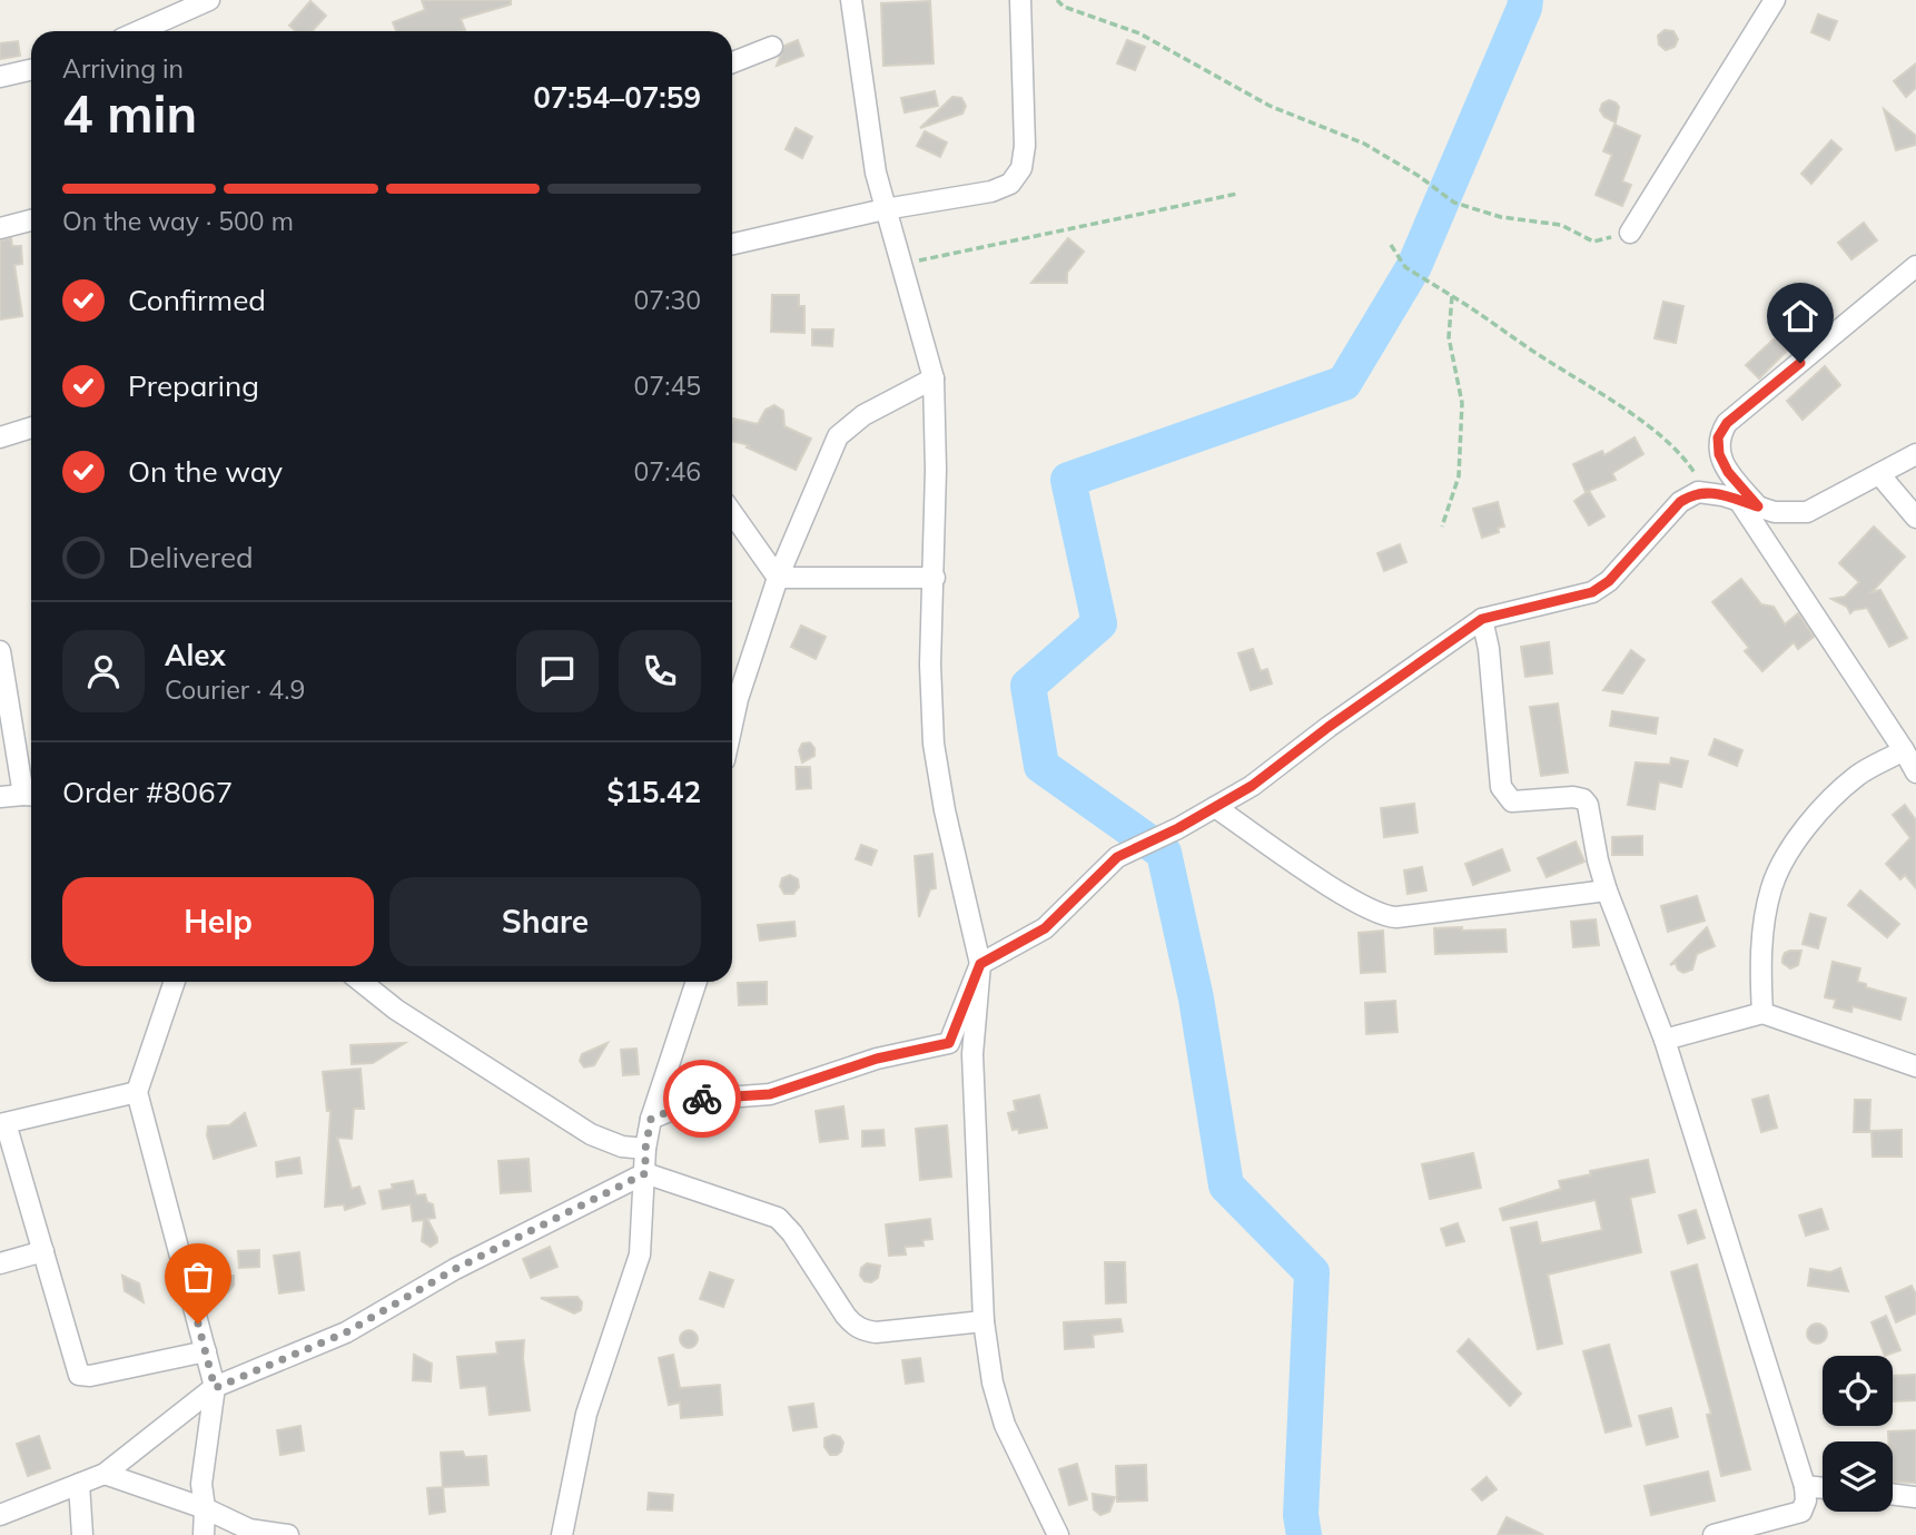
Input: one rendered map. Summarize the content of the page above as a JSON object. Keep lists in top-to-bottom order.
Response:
{
  "page": {
    "heading": ["4 min", "Arriving in", "07:54–07:59"],
    "panel": [
      "Alex",
      "Courier · 4.9",
      "Order #8067",
      "$15.42"
    ],
    "bar": "On the way · 500 m",
    "list": [
      ["Confirmed", "07:30"],
      ["Preparing", "07:45"],
      ["On the way", "07:46"],
      "Delivered"
    ],
    "buttons": ["Help", "Share"]
  }
}
